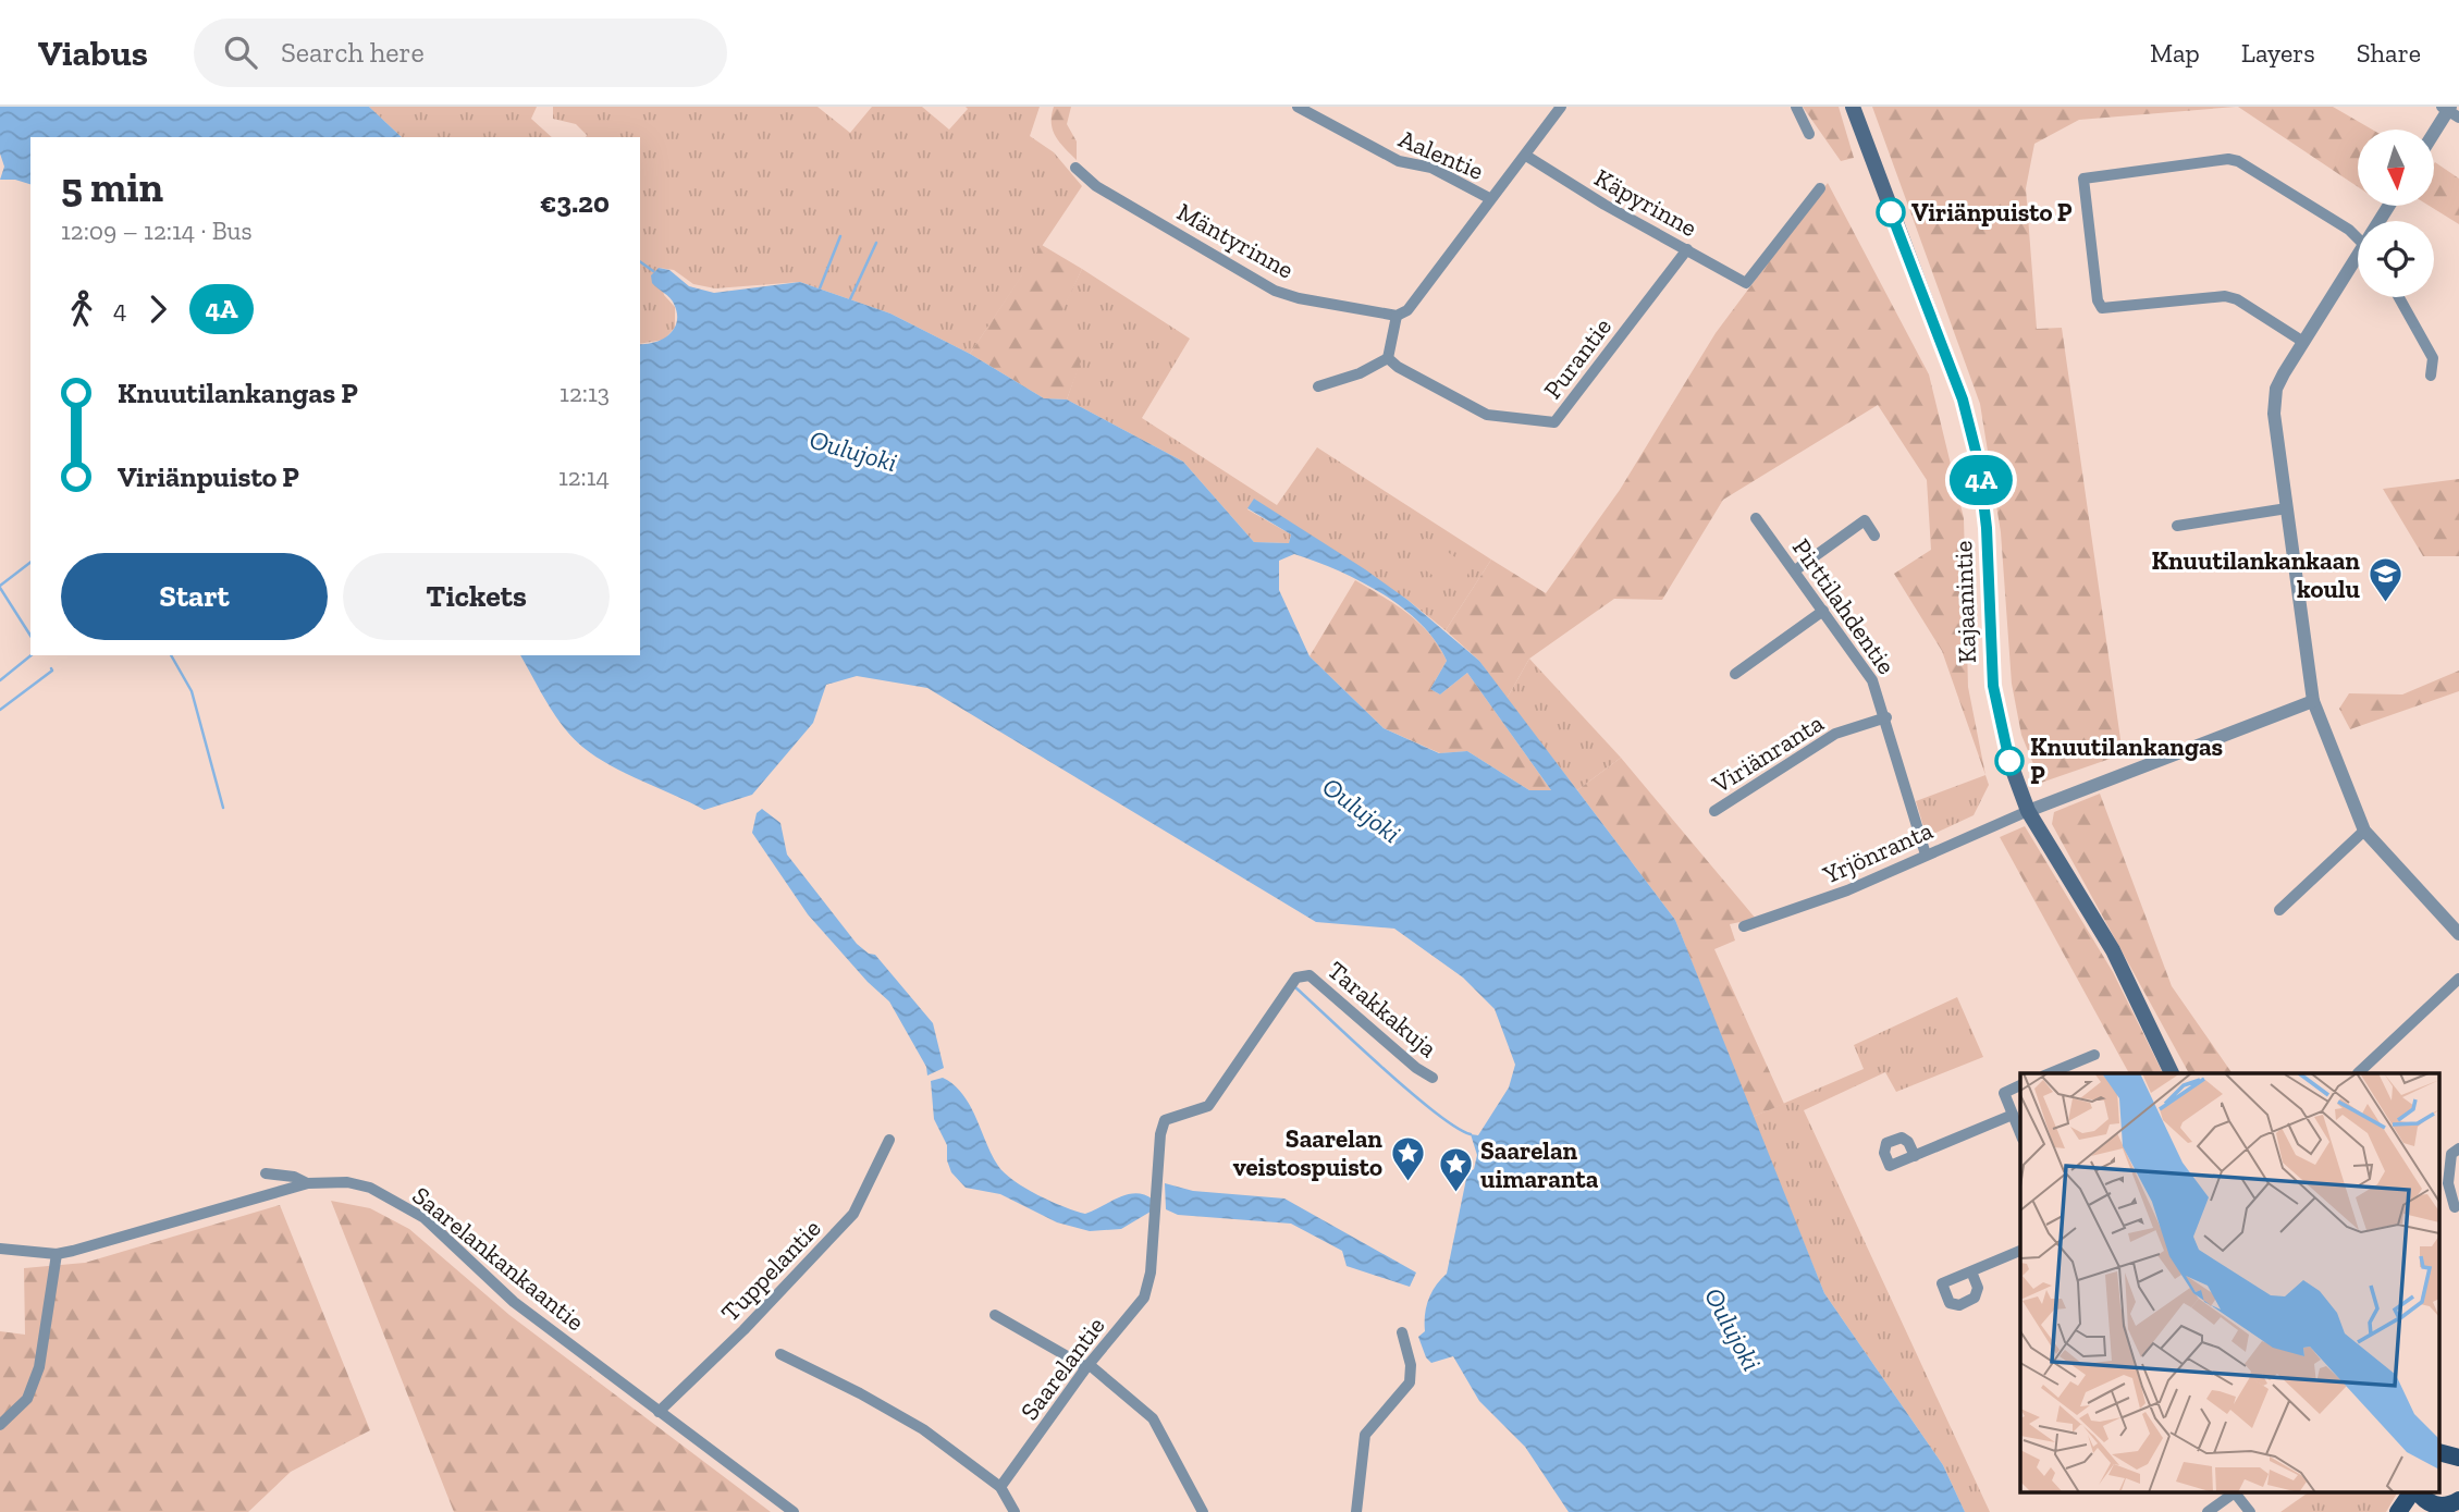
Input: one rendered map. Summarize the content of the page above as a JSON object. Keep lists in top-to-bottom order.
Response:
{
  "streets": {
    "main road": ["Kajaanintie"],
    "street": [
      "Aalentie",
      "Käpyrinne",
      "Mäntyrinne",
      "Purantie",
      "Pirttilahdentie",
      "Viriänranta",
      "Yrjönranta",
      "Tarakkakuja",
      "Saarelankankaantie",
      "Tuppelantie",
      "Saarelantie"
    ]
  },
  "crossings": [
    ["Käpyrinne", "Purantie"],
    ["Kajaanintie", "Yrjönranta"],
    ["Pirttilahdentie", "Viriänranta"],
    ["Pirttilahdentie", "Yrjönranta"],
    ["Tarakkakuja", "Saarelantie"],
    ["Saarelankankaantie", "Tuppelantie"]
  ],
  "water": ["Oulujoki"],
  "places": {
    "other": ["Viriänpuisto P", "Knuutilankangas P"],
    "school or university": ["Knuutilankankaan koulu"],
    "place": ["Saarelan veistospuisto", "Saarelan uimaranta"]
  },
  "lines": ["bus line 4A"],
  "north": "bottom",
  "page": {
    "header": "Viabus",
    "search": "Search here",
    "nav": ["Map", "Layers", "Share"],
    "on_map": "4A",
    "heading": ["5 min", "12:09 – 12:14 · Bus", "€3.20"],
    "legs": ["4", "4A"],
    "list": [
      {
        "name": "Knuutilankangas P",
        "value": "12:13"
      },
      {
        "name": "Viriänpuisto P",
        "value": "12:14"
      }
    ],
    "buttons": ["Start", "Tickets"]
  }
}
